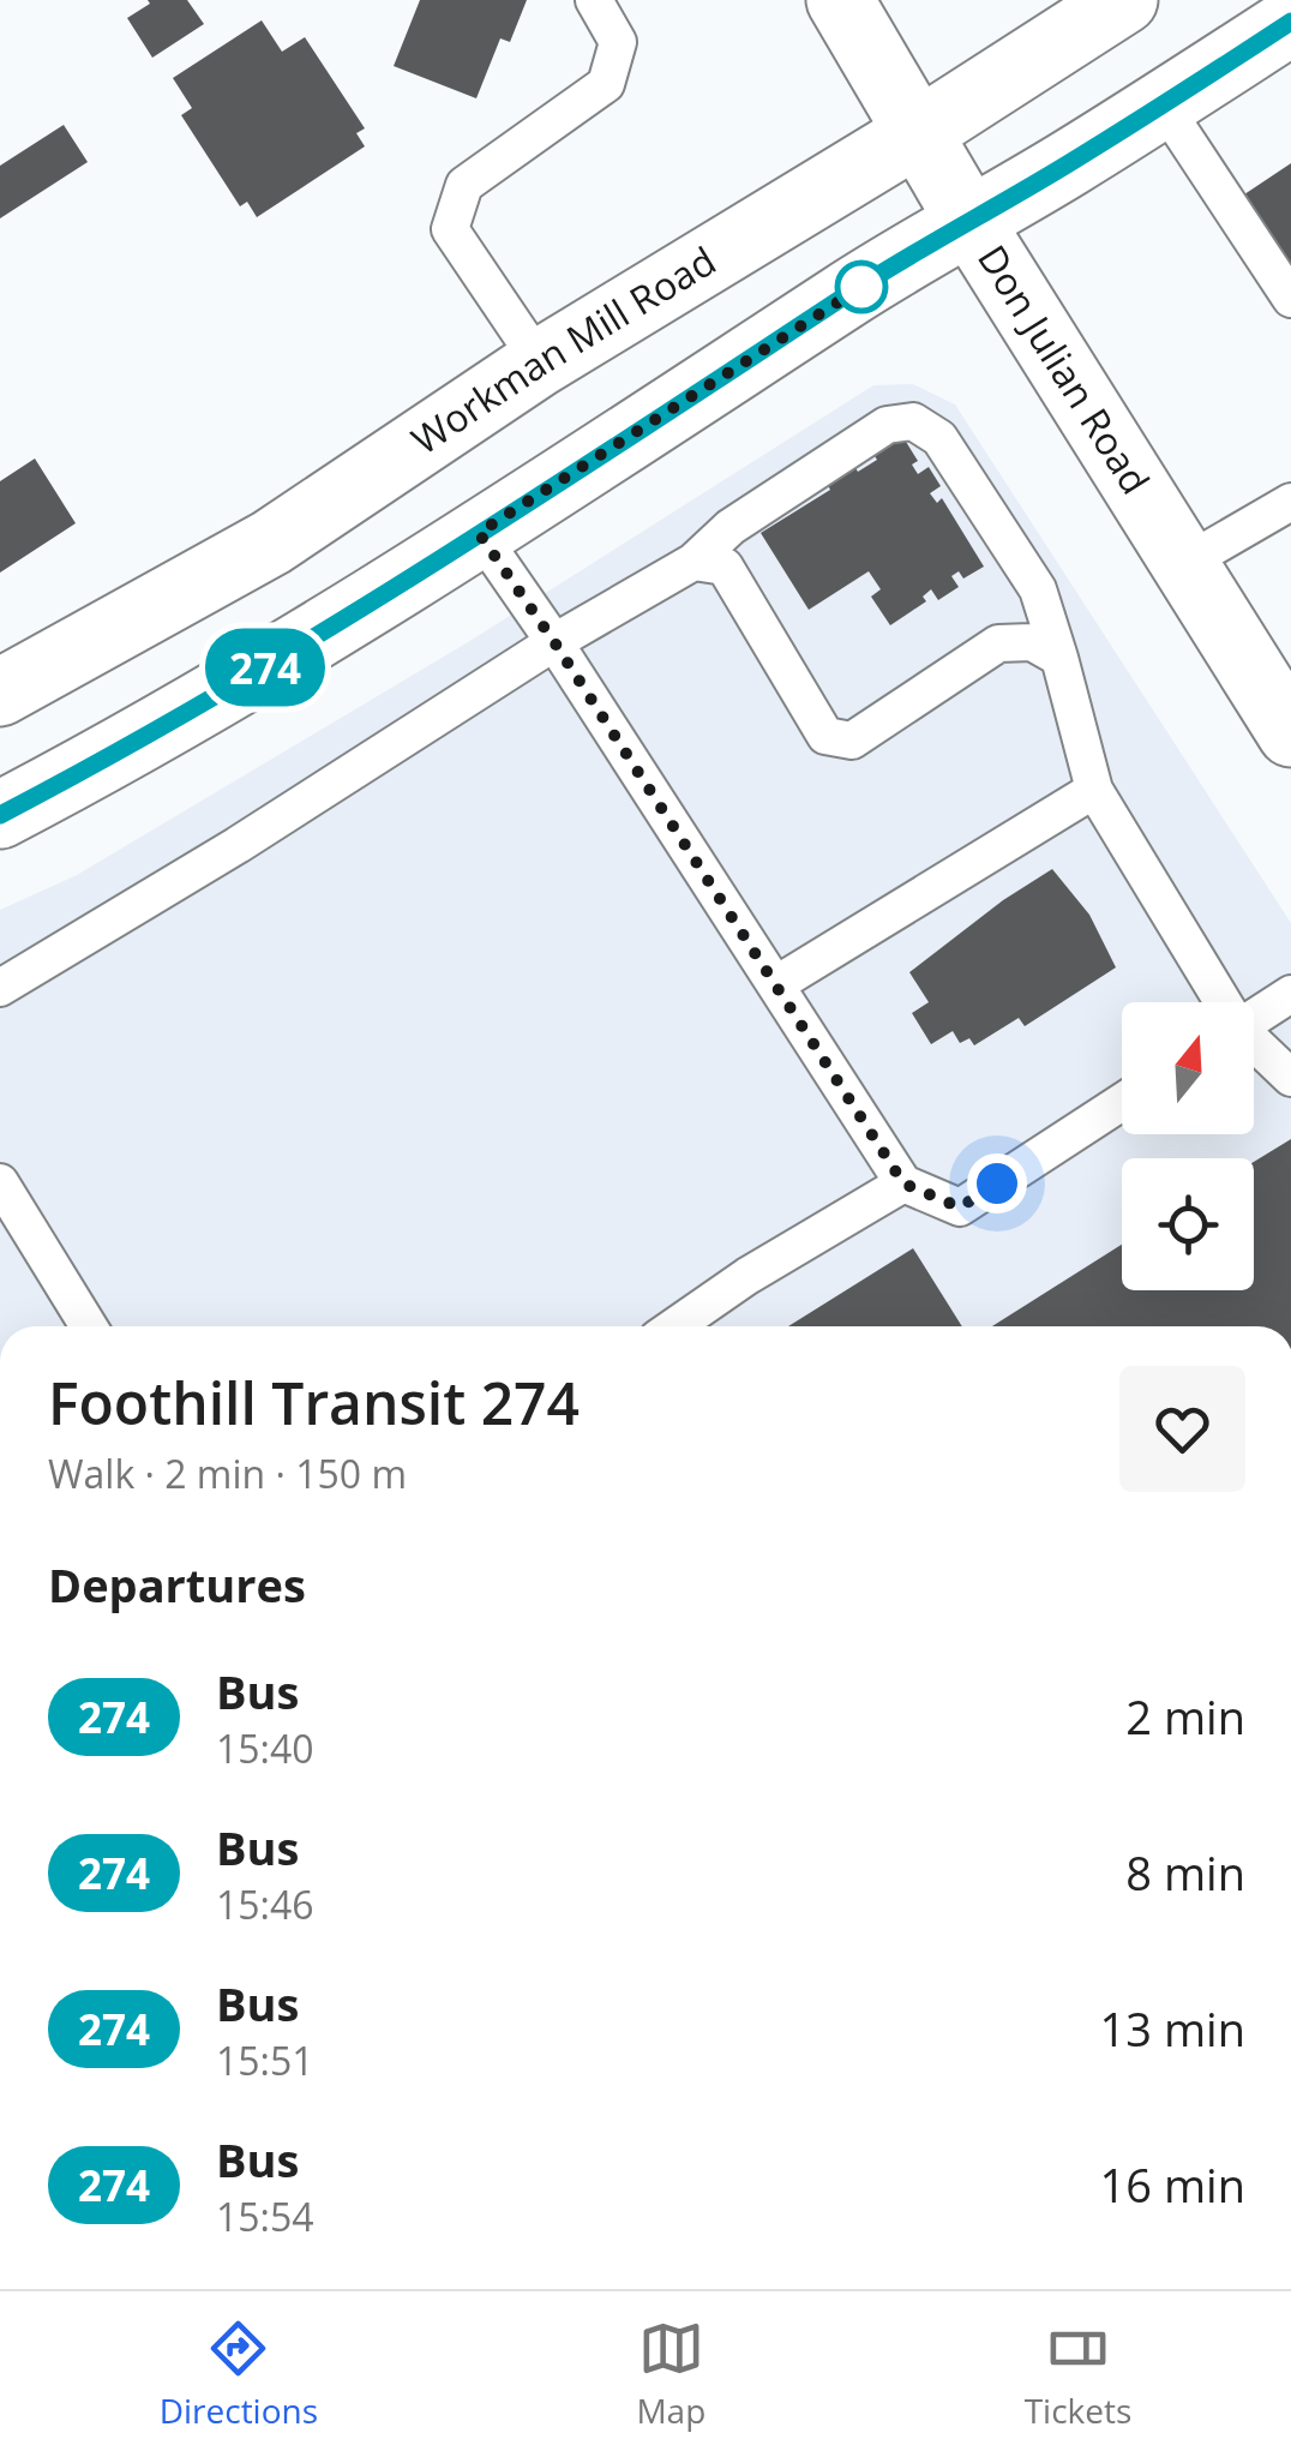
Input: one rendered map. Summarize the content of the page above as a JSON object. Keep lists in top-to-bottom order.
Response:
{
  "streets": {
    "main road": ["Workman Mill Road", "Don Julian Road"]
  },
  "crossings": [
    ["Workman Mill Road", "Don Julian Road"]
  ],
  "lines": ["bus line 274"],
  "north": "top",
  "page": {
    "on_map": "274",
    "heading": [
      ["Foothill Transit 274", "Walk · 2 min · 150 m"],
      "Departures"
    ],
    "list": [
      {
        "mark": "274",
        "name": "Bus",
        "note": "15:40",
        "value": "2 min"
      },
      {
        "mark": "274",
        "name": "Bus",
        "note": "15:46",
        "value": "8 min"
      },
      {
        "mark": "274",
        "name": "Bus",
        "note": "15:51",
        "value": "13 min"
      },
      {
        "mark": "274",
        "name": "Bus",
        "note": "15:54",
        "value": "16 min"
      }
    ],
    "tabs": ["Directions", "Map", "Tickets"]
  }
}
